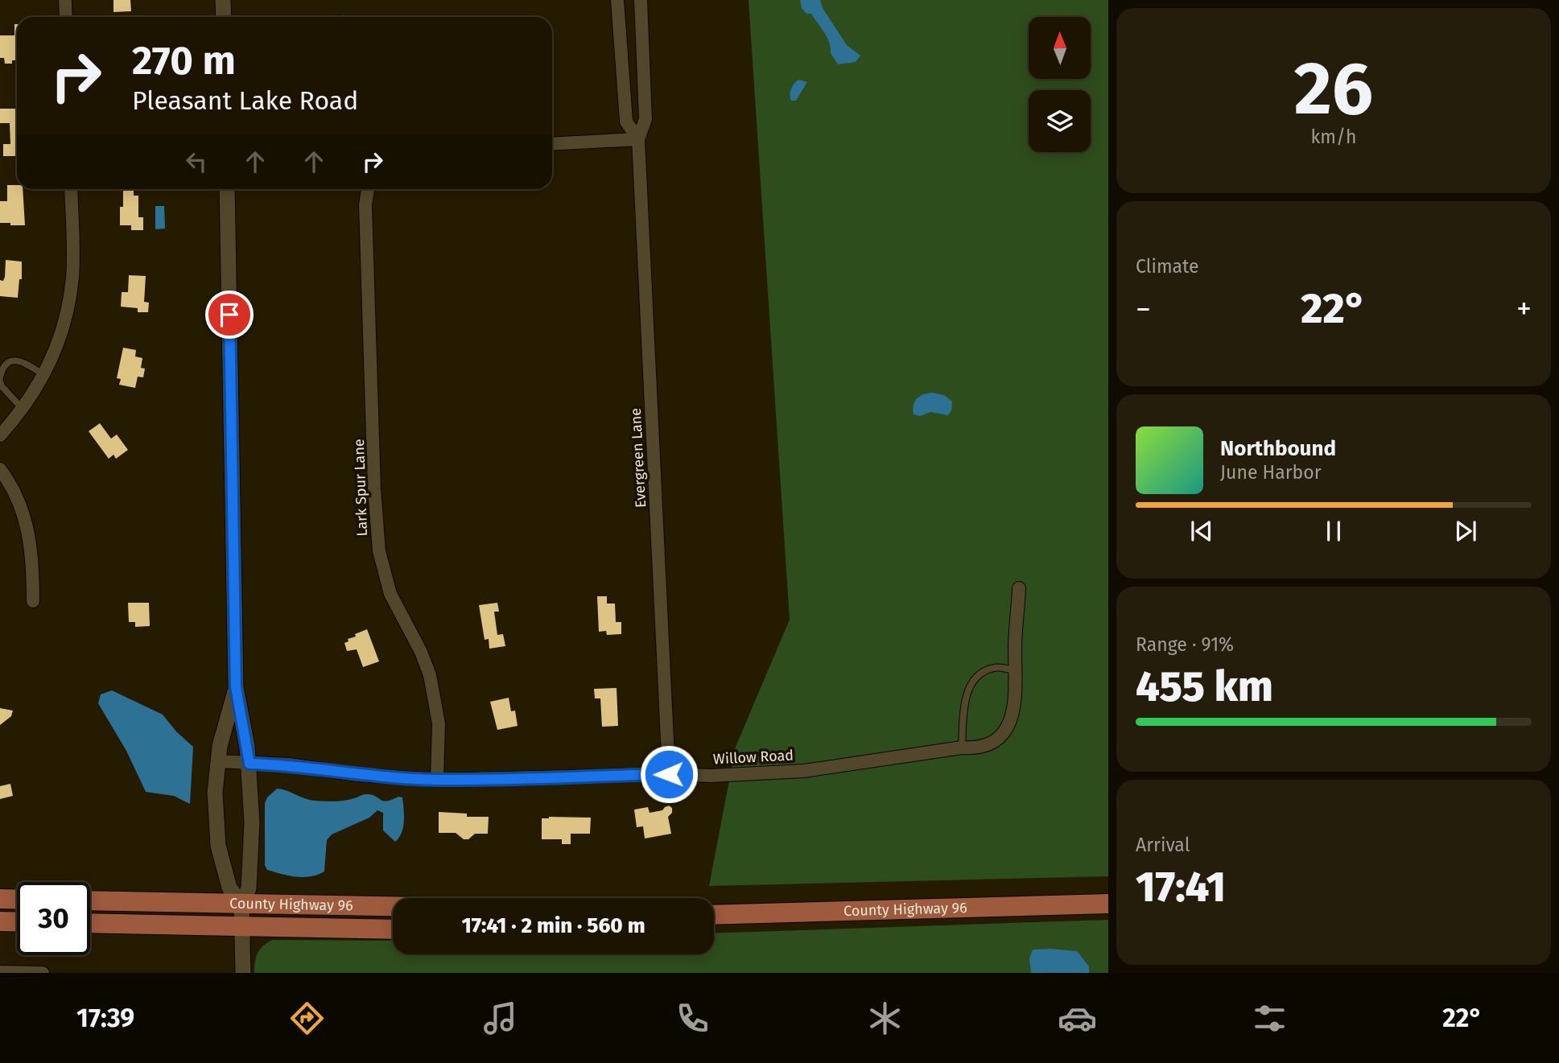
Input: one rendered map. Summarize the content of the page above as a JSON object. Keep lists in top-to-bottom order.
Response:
{
  "streets": {
    "main road": ["County Highway 96"],
    "street": ["Evergreen Lane", "Lark Spur Lane", "Willow Road"]
  },
  "crossings": [
    ["Evergreen Lane", "Willow Road"],
    ["Lark Spur Lane", "Willow Road"]
  ],
  "north": "top",
  "page": {
    "tile": [
      ["26", "km/h"],
      "Climate",
      ["Range · 91%", "455 km"],
      ["Arrival", "17:41"]
    ],
    "turn": ["270 m", "Pleasant Lake Road"],
    "heat": ["−", "22°", "+"],
    "song": ["Northbound", "June Harbor"],
    "limit": "30",
    "trip": "17:41 · 2 min · 560 m",
    "tabs": ["17:39", "22°"]
  }
}
